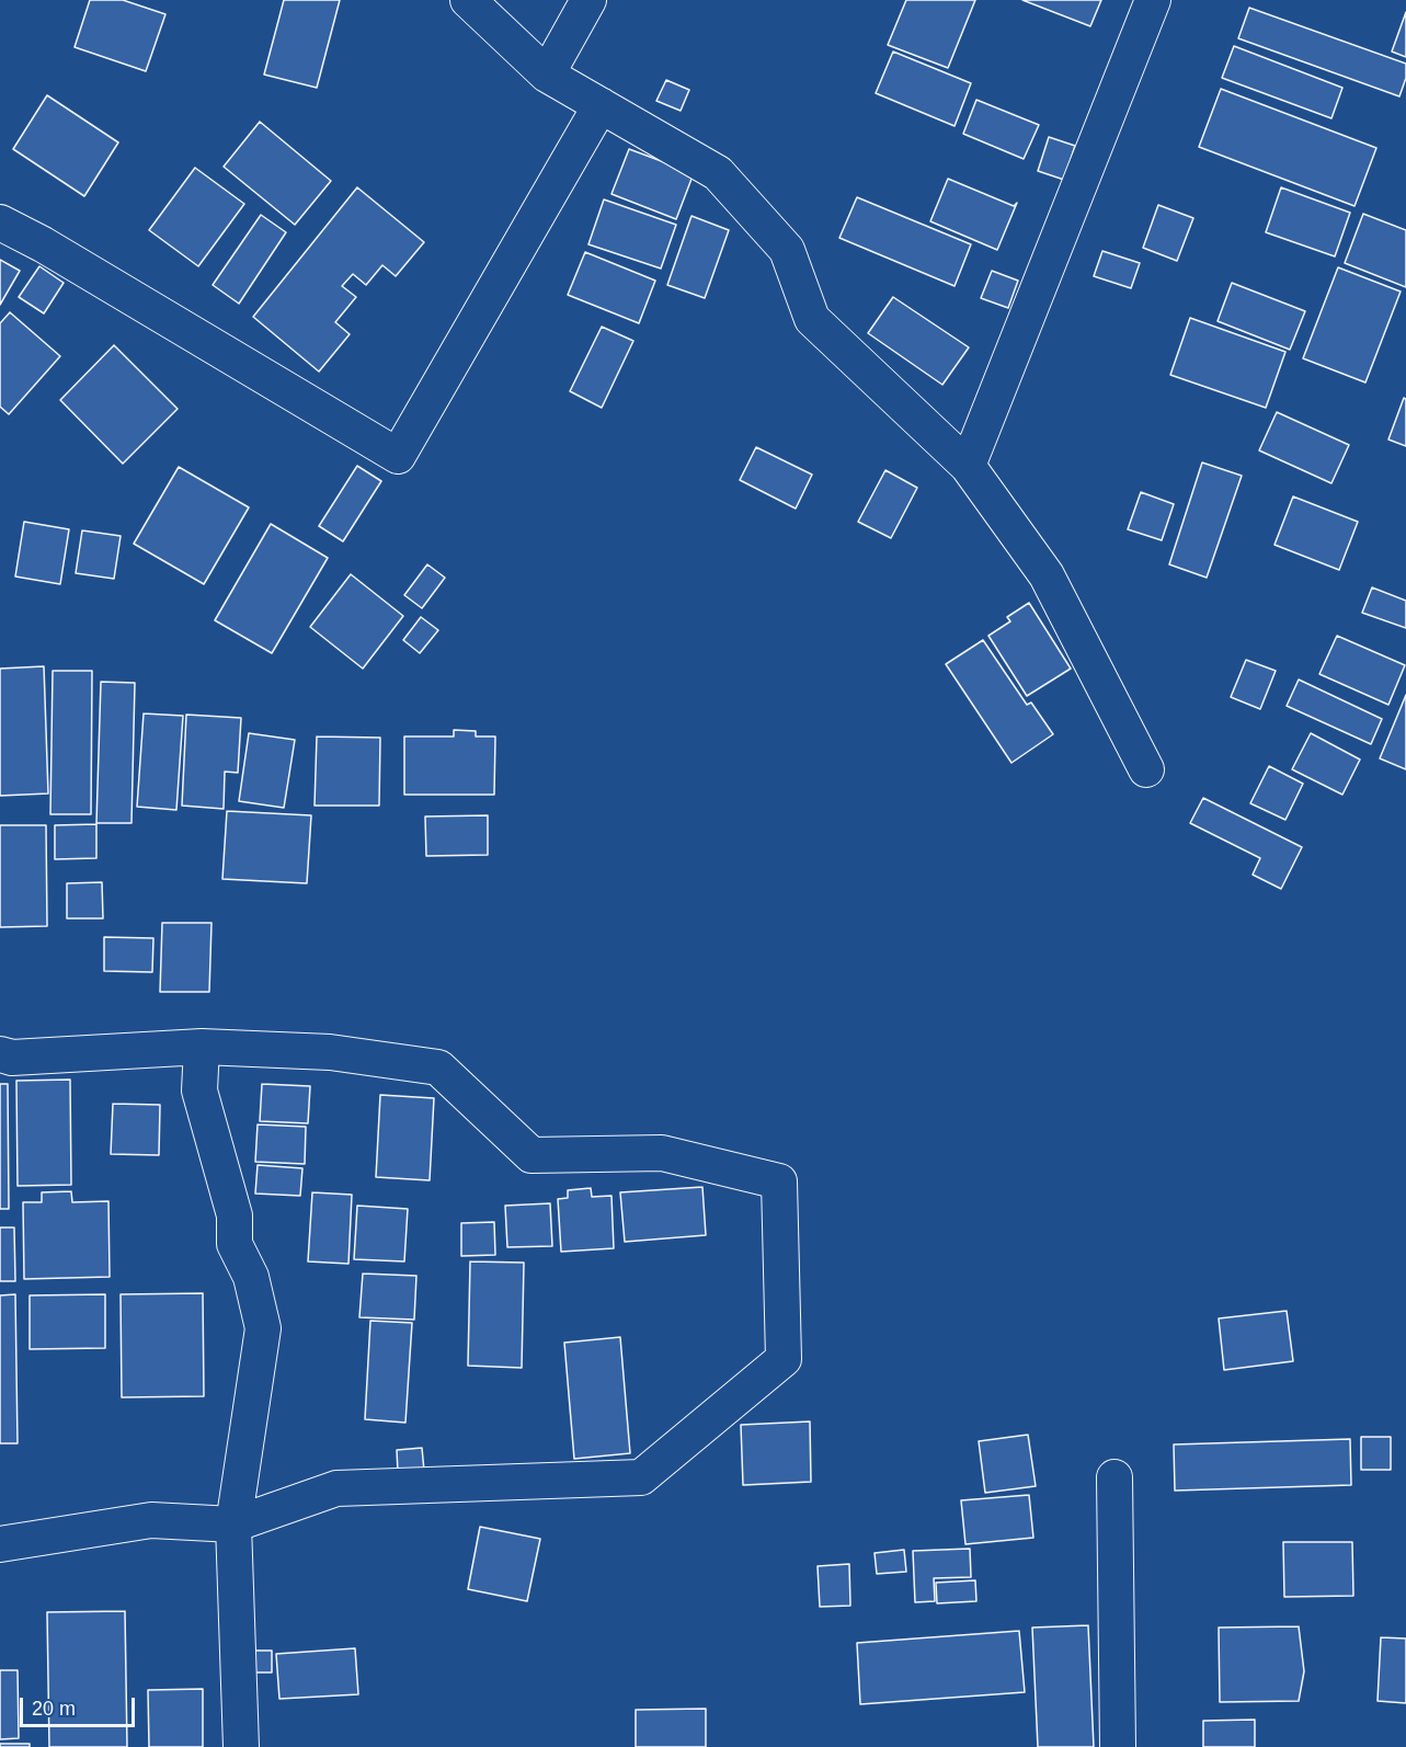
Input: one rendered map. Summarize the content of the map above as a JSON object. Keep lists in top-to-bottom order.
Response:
{
  "scale_bar": "20 m"
}
